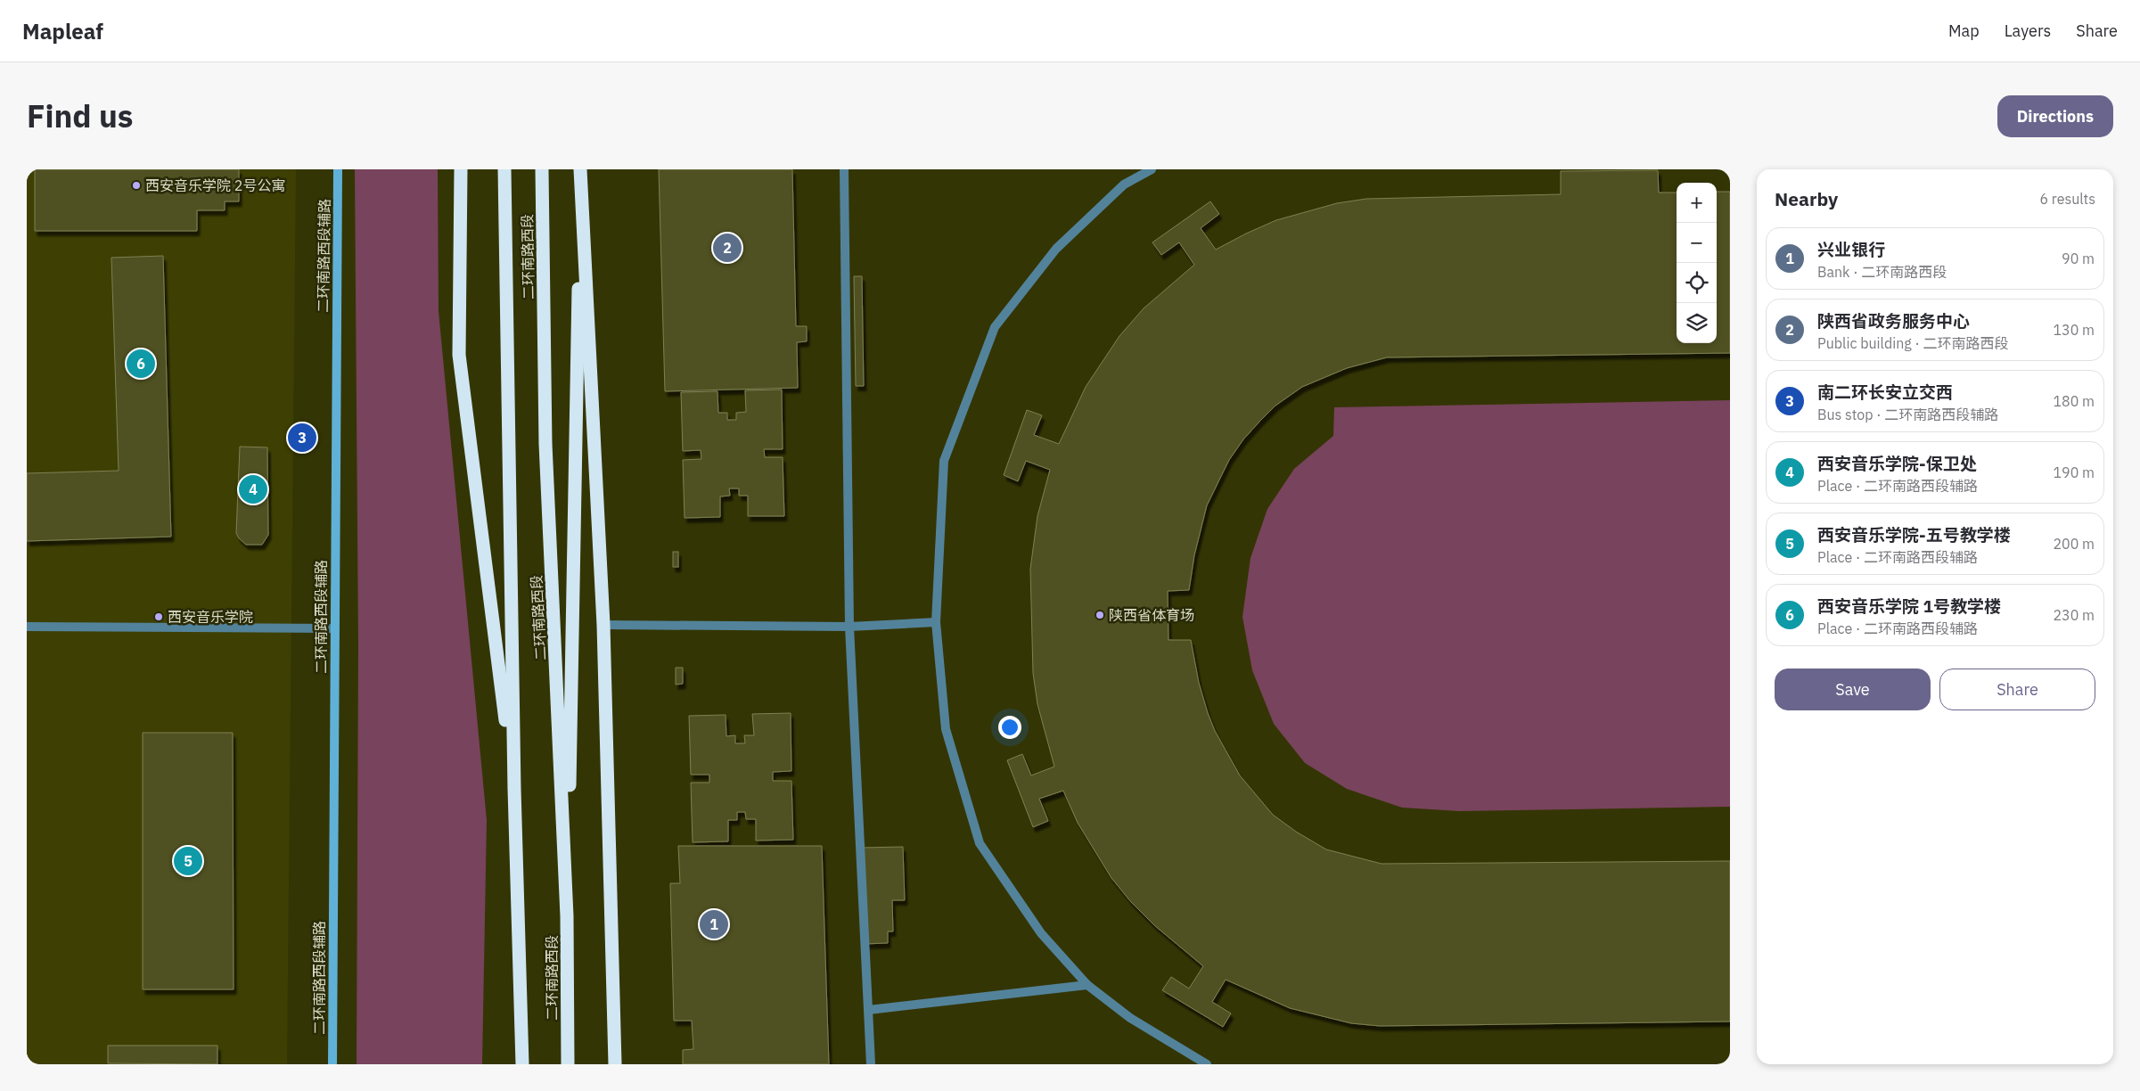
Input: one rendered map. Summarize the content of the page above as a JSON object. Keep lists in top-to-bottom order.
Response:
{
  "streets": {
    "highway": ["二环南路西段"],
    "main road": ["二环南路西段辅路"]
  },
  "places": ["西安音乐学院 2号公寓", "陕西省体育场", "西安音乐学院"],
  "page": {
    "header": "Mapleaf",
    "nav": ["Map", "Layers", "Share"],
    "title": "Find us",
    "buttons": [
      "Directions",
      ["Save", "Share"]
    ],
    "heading": ["Nearby", "6 results"],
    "map_buttons": ["+", "−"],
    "list": [
      {
        "mark": "1",
        "name": "兴业银行",
        "note": "Bank · 二环南路西段",
        "value": "90 m"
      },
      {
        "mark": "2",
        "name": "陕西省政务服务中心",
        "note": "Public building · 二环南路西段",
        "value": "130 m"
      },
      {
        "mark": "3",
        "name": "南二环长安立交西",
        "note": "Bus stop · 二环南路西段辅路",
        "value": "180 m"
      },
      {
        "mark": "4",
        "name": "西安音乐学院-保卫处",
        "note": "Place · 二环南路西段辅路",
        "value": "190 m"
      },
      {
        "mark": "5",
        "name": "西安音乐学院-五号教学楼",
        "note": "Place · 二环南路西段辅路",
        "value": "200 m"
      },
      {
        "mark": "6",
        "name": "西安音乐学院 1号教学楼",
        "note": "Place · 二环南路西段辅路",
        "value": "230 m"
      }
    ],
    "pins": [
      "2",
      "6",
      "3",
      "4",
      "5",
      "1"
    ]
  }
}
